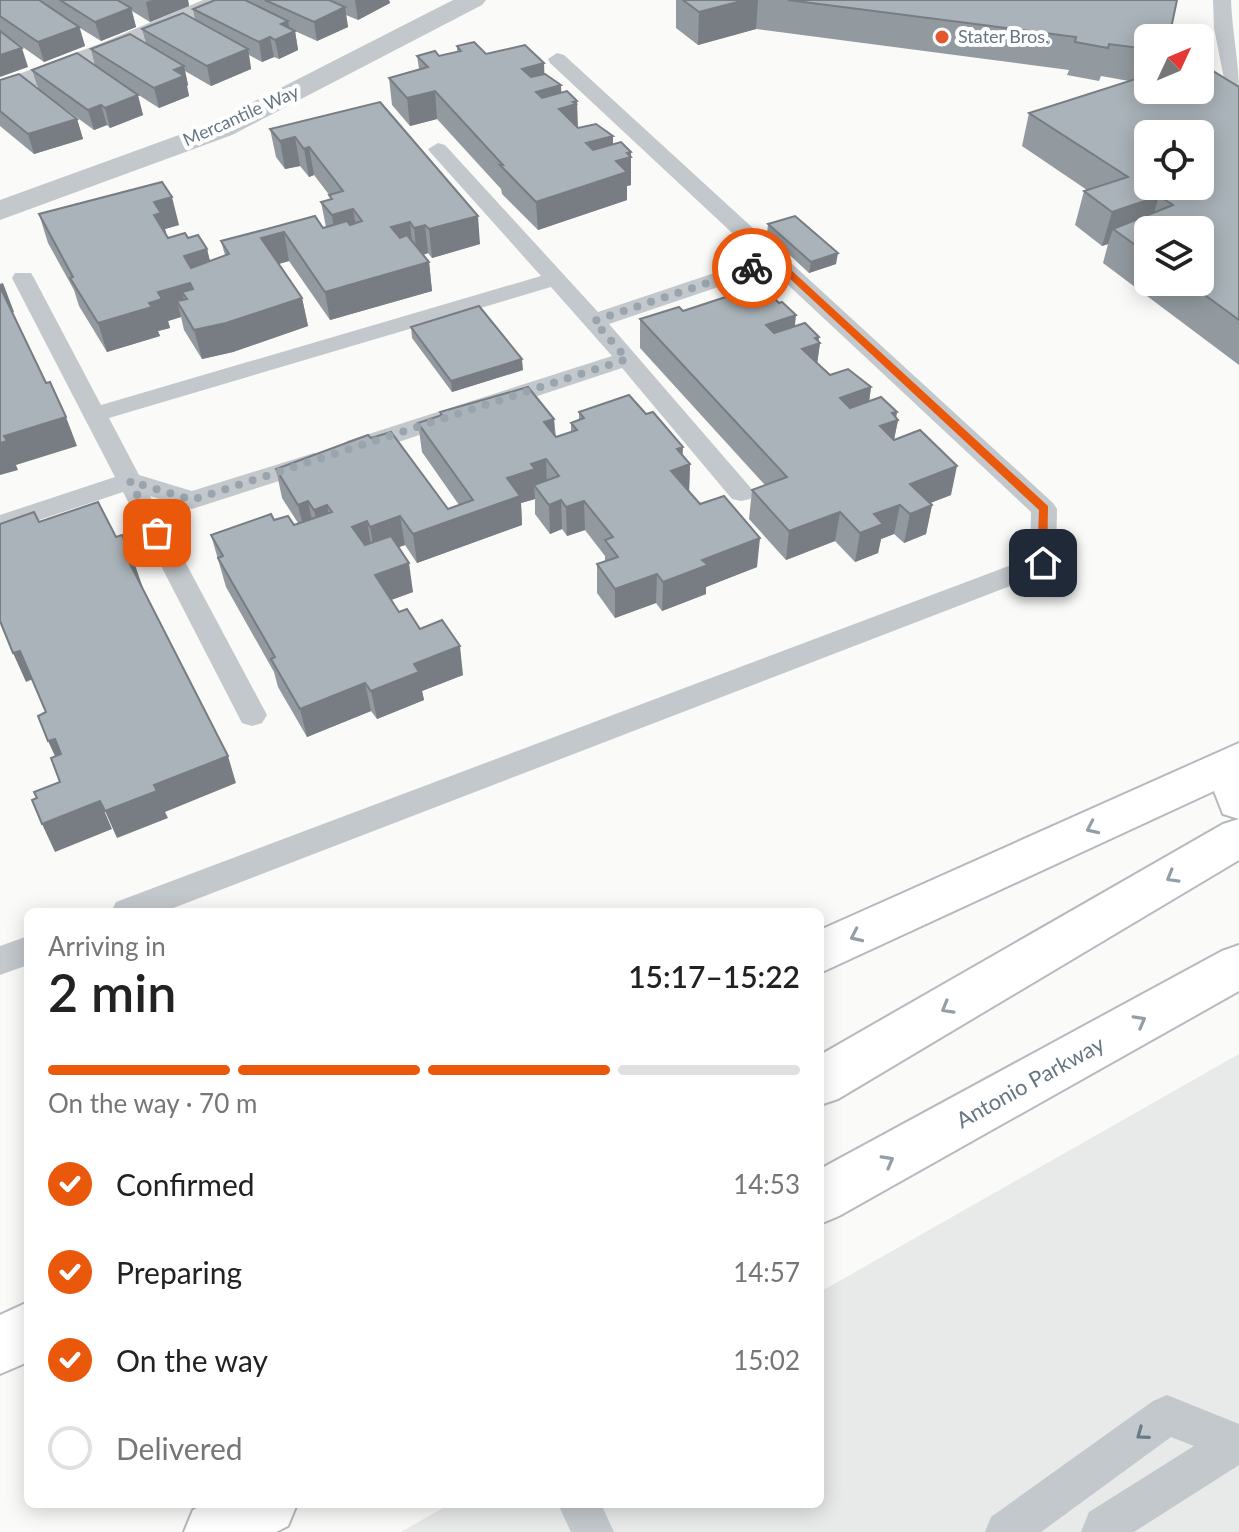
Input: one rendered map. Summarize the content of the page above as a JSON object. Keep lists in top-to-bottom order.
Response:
{
  "streets": {
    "main road": ["Antonio Parkway"],
    "street": ["Mercantile Way"]
  },
  "places": ["Stater Bros."],
  "north": "top right",
  "page": {
    "heading": ["2 min", "Arriving in", "15:17–15:22"],
    "bar": "On the way · 70 m",
    "list": [
      ["Confirmed", "14:53"],
      ["Preparing", "14:57"],
      ["On the way", "15:02"],
      "Delivered"
    ]
  }
}
